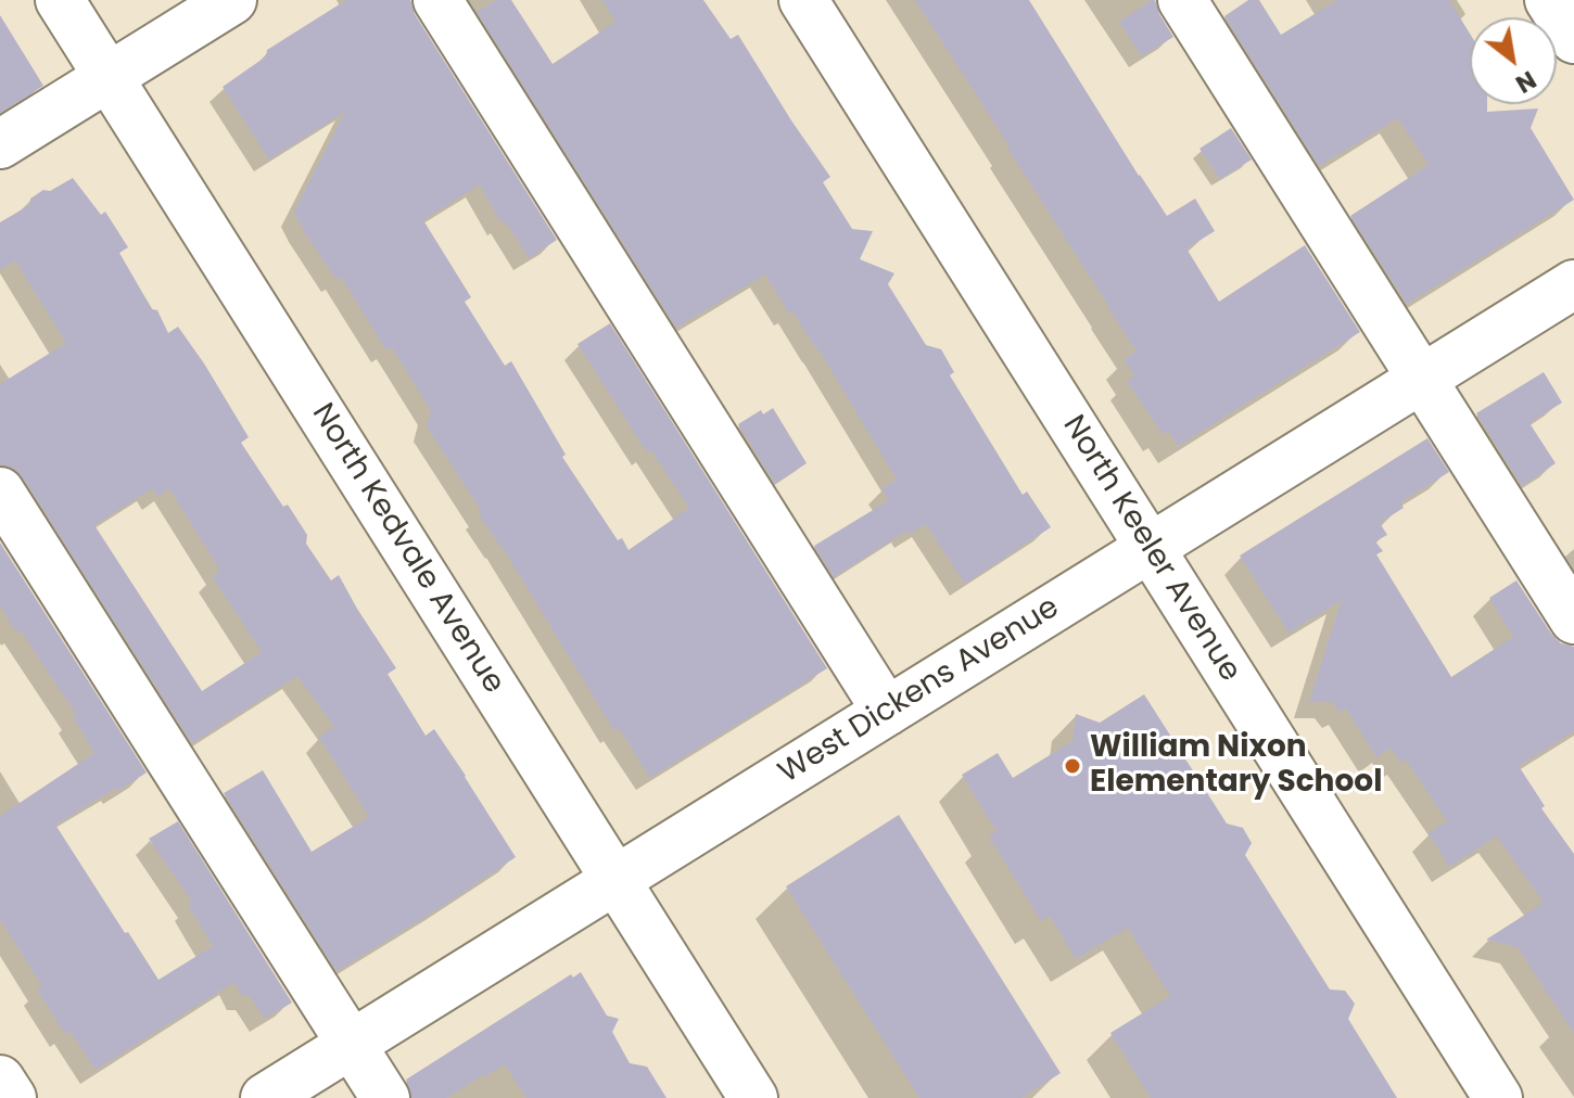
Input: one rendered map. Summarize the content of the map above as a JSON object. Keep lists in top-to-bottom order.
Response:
{
  "streets": {
    "street": ["North Kedvale Avenue", "North Keeler Avenue", "West Dickens Avenue"]
  },
  "crossings": [
    ["North Kedvale Avenue", "West Dickens Avenue"],
    ["North Keeler Avenue", "West Dickens Avenue"]
  ],
  "places": ["William Nixon Elementary School"],
  "north": "bottom right"
}
